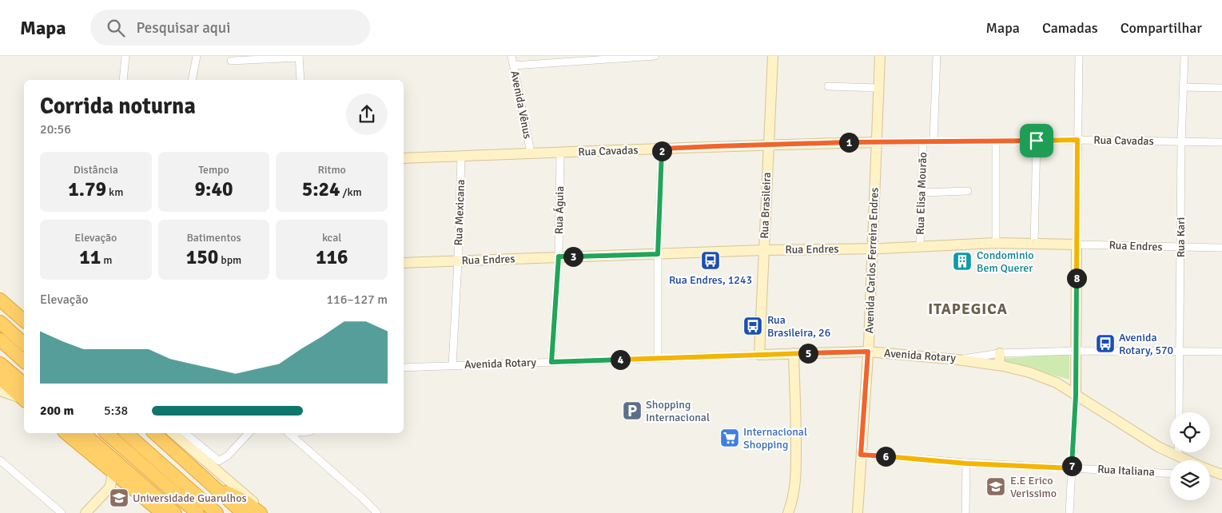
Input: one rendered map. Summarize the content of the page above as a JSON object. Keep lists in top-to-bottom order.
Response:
{
  "streets": {
    "street": [
      "Avenida Vênus",
      "Rua Cavadas",
      "Rua Elisa Mourão",
      "Rua Brasileira",
      "Rua Águia",
      "Rua Mexicana",
      "Rua Kari",
      "Rua Endres",
      "Avenida Carlos Ferreira Endres",
      "Avenida Rotary",
      "Rua Italiana"
    ]
  },
  "crossings": [
    ["Avenida Vênus", "Rua Cavadas"],
    ["Rua Cavadas", "Rua Elisa Mourão"],
    ["Rua Cavadas", "Rua Brasileira"],
    ["Rua Cavadas", "Rua Águia"],
    ["Rua Cavadas", "Rua Mexicana"],
    ["Rua Cavadas", "Rua Kari"],
    ["Rua Cavadas", "Avenida Carlos Ferreira Endres"],
    ["Rua Elisa Mourão", "Rua Endres"],
    ["Rua Brasileira", "Rua Endres"],
    ["Rua Brasileira", "Avenida Rotary"],
    ["Rua Águia", "Rua Endres"],
    ["Rua Águia", "Avenida Rotary"],
    ["Rua Mexicana", "Rua Endres"],
    ["Rua Mexicana", "Avenida Rotary"],
    ["Rua Kari", "Rua Endres"],
    ["Rua Kari", "Avenida Rotary"],
    ["Rua Endres", "Avenida Carlos Ferreira Endres"],
    ["Avenida Carlos Ferreira Endres", "Avenida Rotary"],
    ["Avenida Carlos Ferreira Endres", "Rua Italiana"]
  ],
  "districts": ["ITAPEGICA"],
  "places": {
    "bus stop": ["Rua Endres, 1243", "Rua Brasileira, 26", "Avenida Rotary, 570"],
    "building": ["Condominio Bem Querer"],
    "parking": ["Shopping Internacional"],
    "supermarket": ["Internacional Shopping"],
    "school or university": ["E.E Erico Verissimo", "Universidade Guarulhos"]
  },
  "page": {
    "header": "Mapa",
    "search": "Pesquisar aqui",
    "nav": ["Mapa", "Camadas", "Compartilhar"],
    "heading": ["Corrida noturna", "20:56"],
    "pins": [
      "1",
      "2",
      "3",
      "8",
      "5",
      "4",
      "6",
      "7"
    ],
    "stats": [
      ["Distância", "1.79 km"],
      ["Tempo", "9:40"],
      ["Ritmo", "5:24 /km"],
      ["Elevação", "11 m"],
      ["Batimentos", "150 bpm"],
      ["kcal", "116"]
    ],
    "chart": ["Elevação", "116–127 m"],
    "list": [
      {
        "name": "200 m",
        "note": "5:38"
      }
    ]
  }
}
